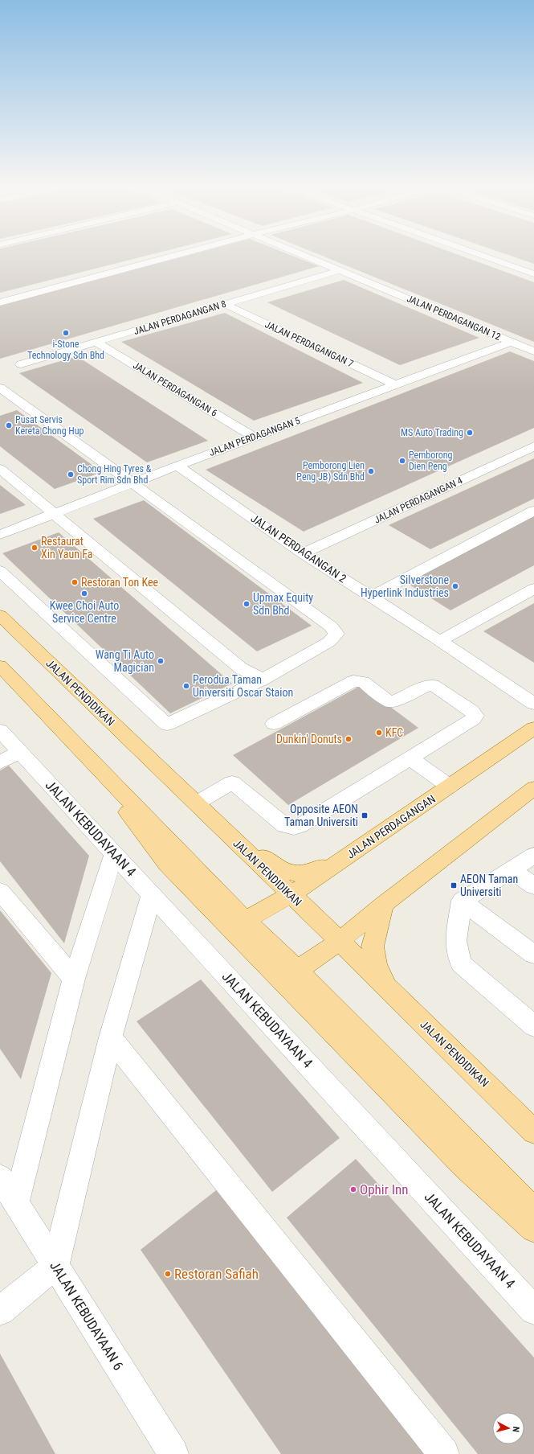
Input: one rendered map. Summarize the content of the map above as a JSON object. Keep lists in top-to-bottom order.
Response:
{
  "streets": {
    "main road": ["JALAN PENDIDIKAN", "JALAN PERDAGANGAN"],
    "street": [
      "JALAN PERDAGANGAN 8",
      "JALAN PERDAGANGAN 12",
      "JALAN PERDAGANGAN 7",
      "JALAN PERDAGANGAN 6",
      "JALAN PERDAGANGAN 5",
      "JALAN PERDAGANGAN 4",
      "JALAN PERDAGANGAN 2",
      "JALAN KEBUDAYAAN 4",
      "JALAN KEBUDAYAAN 6"
    ]
  },
  "crossings": [
    ["JALAN PERDAGANGAN 8", "JALAN PERDAGANGAN 12"],
    ["JALAN PERDAGANGAN 8", "JALAN PERDAGANGAN 7"],
    ["JALAN PERDAGANGAN 8", "JALAN PERDAGANGAN 6"],
    ["JALAN PERDAGANGAN 12", "JALAN PERDAGANGAN 5"],
    ["JALAN PERDAGANGAN 7", "JALAN PERDAGANGAN 5"],
    ["JALAN PERDAGANGAN 6", "JALAN PERDAGANGAN 5"],
    ["JALAN PERDAGANGAN 5", "JALAN PERDAGANGAN 2"],
    ["JALAN PERDAGANGAN 4", "JALAN PERDAGANGAN 2"],
    ["JALAN PENDIDIKAN", "JALAN PERDAGANGAN"]
  ],
  "places": {
    "other": [
      "i-Stone Technology Sdn Bhd",
      "Pusat Servis Kereta Chong Hup",
      "MS Auto Trading",
      "Pemborong Dien Peng",
      "Pemborong Lien Peng JB) Sdn Bhd",
      "Chong Hing Tyres & Sport Rim Sdn Bhd",
      "Restaurat Xin Yaun Fa",
      "Restoran Ton Kee",
      "Silverstone Hyperlink Industries",
      "Kwee Choi Auto Service Centre",
      "Upmax Equity Sdn Bhd",
      "Wang Ti Auto Magician",
      "Perodua Taman Universiti Oscar Staion",
      "KFC",
      "Dunkin' Donuts",
      "Ophir Inn",
      "Restoran Safiah"
    ],
    "transit": ["Opposite AEON Taman Universiti", "AEON Taman Universiti"]
  },
  "north": "right"
}
